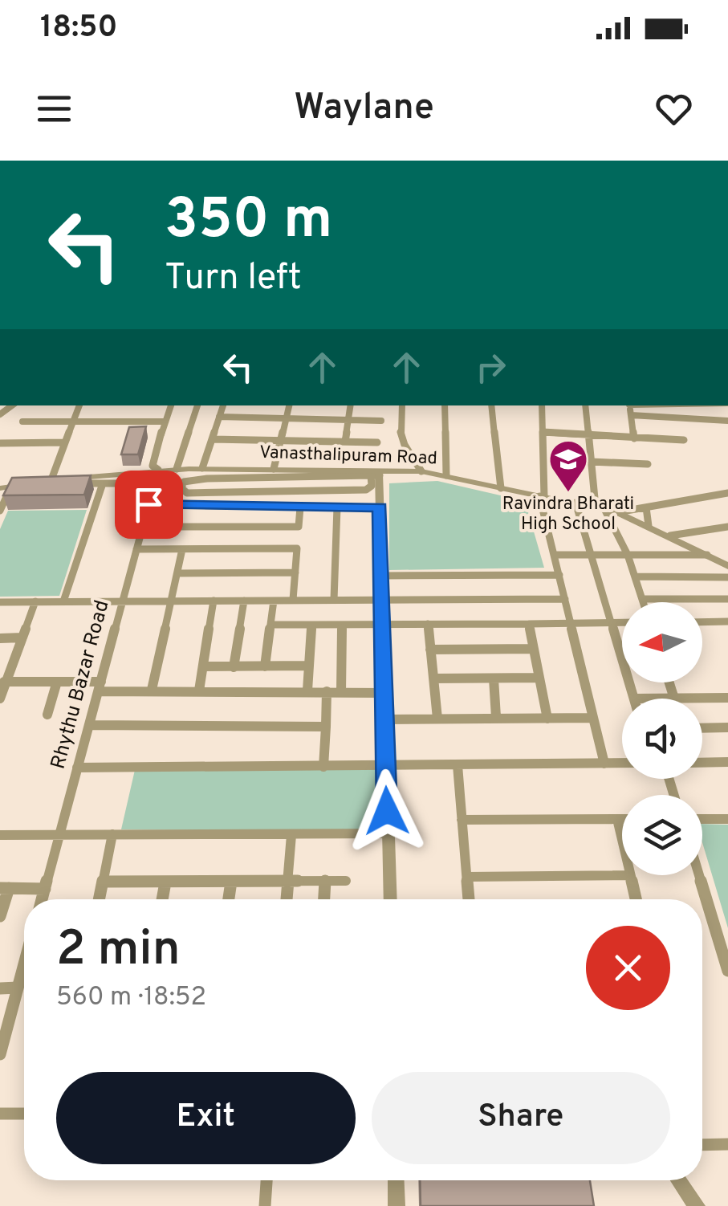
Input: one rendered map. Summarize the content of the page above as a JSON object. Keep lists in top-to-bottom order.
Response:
{
  "streets": {
    "street": ["Vanasthalipuram Road", "Rhythu Bazar Road"]
  },
  "crossings": [
    ["Vanasthalipuram Road", "Rhythu Bazar Road"]
  ],
  "places": {
    "school or university": ["Ravindra Bharati High School"]
  },
  "north": "left",
  "page": {
    "status": "18:50",
    "header": "Waylane",
    "turn": ["350 m", "Turn left"],
    "heading": ["2 min", "560 m · 18:52"],
    "buttons": ["Exit", "Share"]
  }
}
